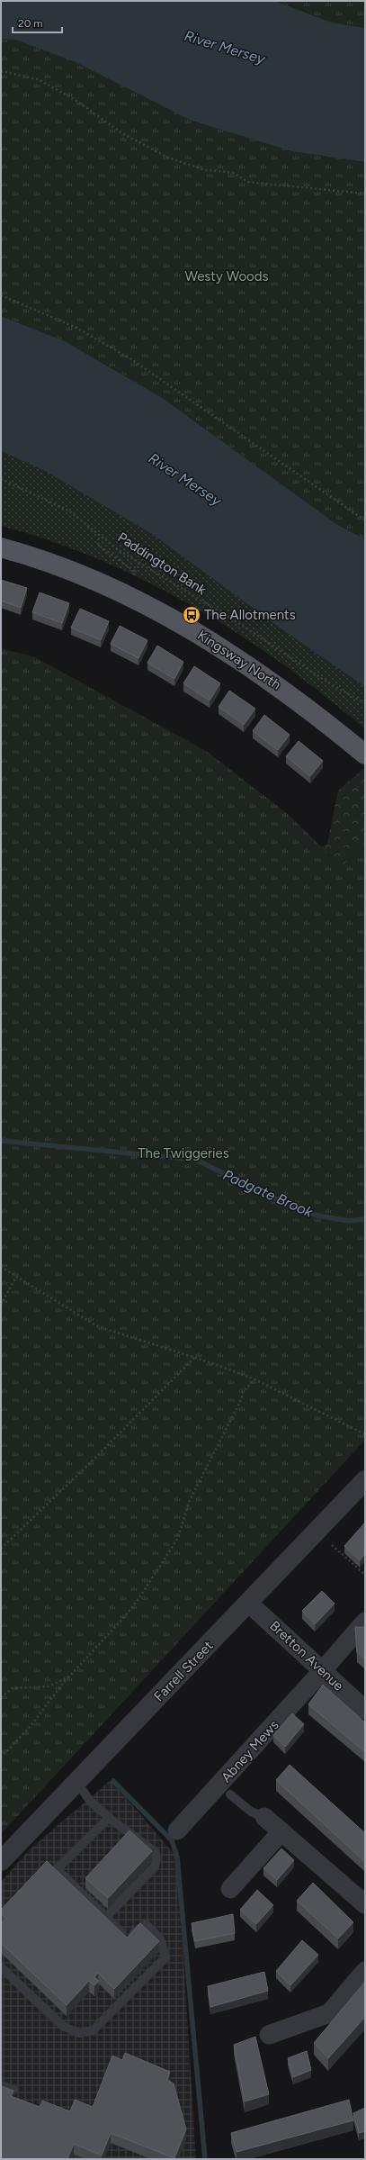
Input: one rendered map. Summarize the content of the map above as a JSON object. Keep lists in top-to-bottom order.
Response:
{
  "streets": {
    "main road": ["Kingsway North"],
    "street": ["Bretton Avenue", "Farrell Street", "Abney Mews"],
    "path": ["Paddington Bank"]
  },
  "crossings": [
    ["Bretton Avenue", "Farrell Street"],
    ["Bretton Avenue", "Abney Mews"]
  ],
  "water": ["River Mersey", "Padgate Brook"],
  "parks": ["Westy Woods", "The Twiggeries"],
  "places": {
    "bus stop": ["The Allotments"]
  },
  "scale_bar": "20 m"
}
